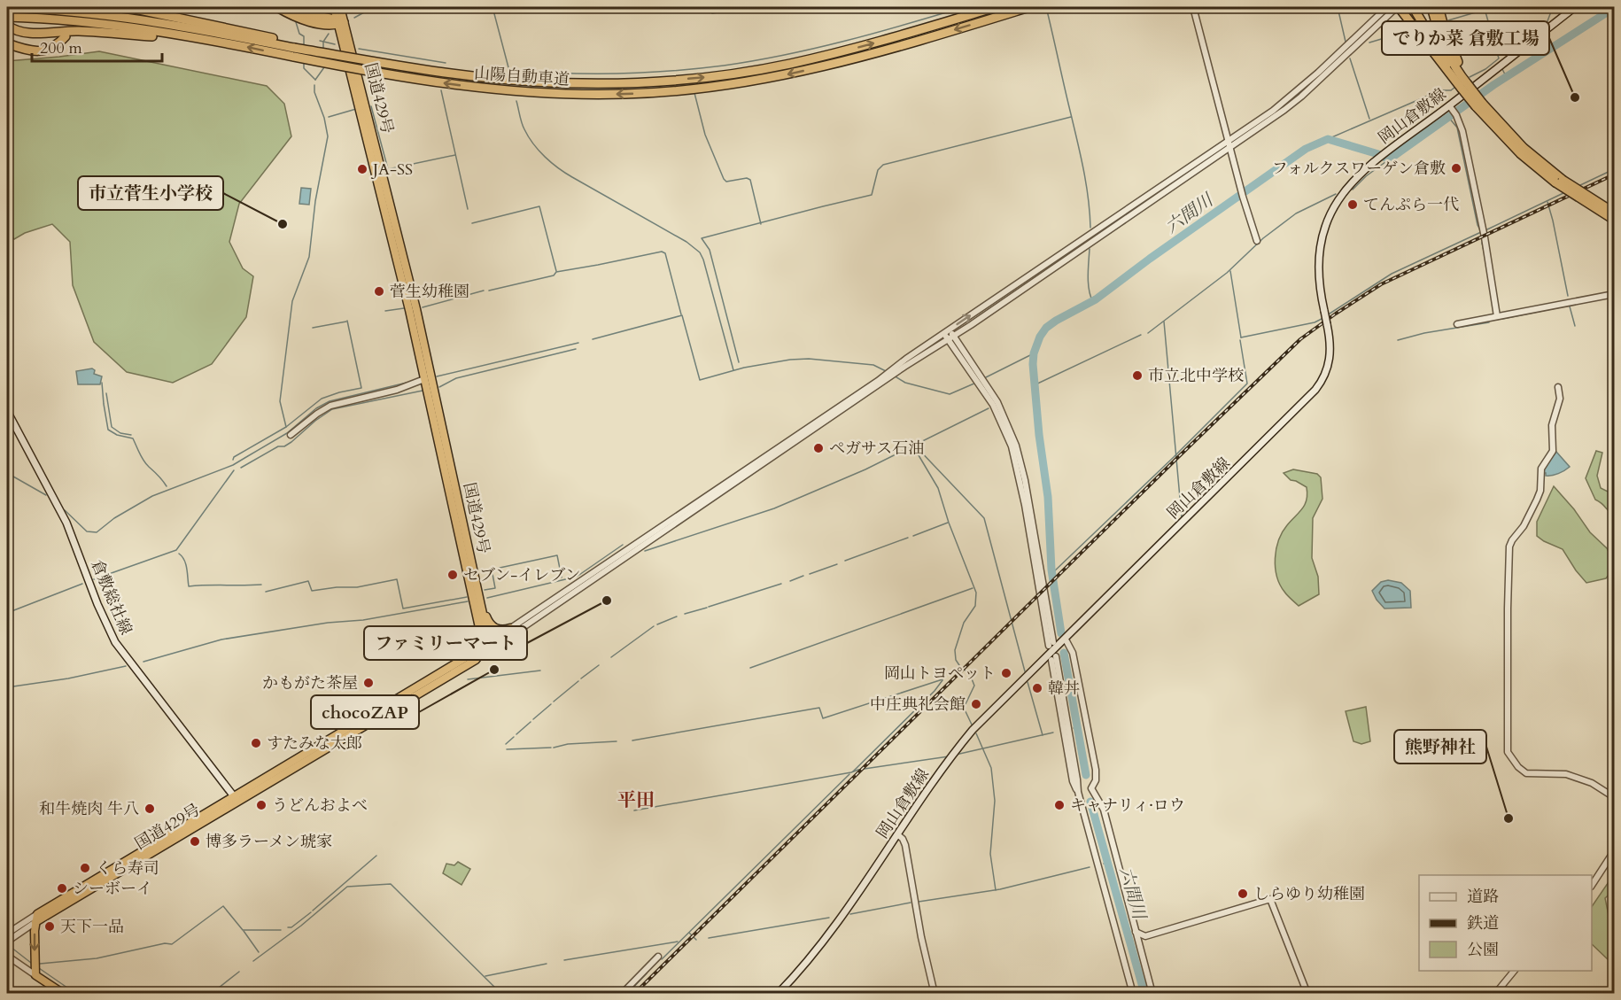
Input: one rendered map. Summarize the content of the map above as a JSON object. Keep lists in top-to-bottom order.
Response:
{
  "streets": {
    "highway": ["山陽自動車道", "国道429号"],
    "main road": ["岡山倉敷線", "倉敷総社線"]
  },
  "crossings": [
    ["国道429号", "倉敷総社線"]
  ],
  "districts": ["平田"],
  "water": ["六間川"],
  "places": [
    "でりか菜 倉敷工場",
    "フォルクスワーゲン倉敷",
    "JA-SS",
    "てんぷら一代",
    "市立菅生小学校",
    "菅生幼稚園",
    "市立北中学校",
    "ペガサス石油",
    "セブン-イレブン",
    "ファミリーマート",
    "chocoZAP",
    "岡山トヨペット",
    "かもがた茶屋",
    "韓丼",
    "中庄典礼会館",
    "すたみな太郎",
    "うどんおよべ",
    "キャナリィ·ロウ",
    "和牛焼肉 牛八",
    "熊野神社",
    "博多ラーメン琥家",
    "くら寿司",
    "シーボーイ",
    "しらゆり幼稚園",
    "天下一品"
  ],
  "legend": ["道路", "鉄道", "公園"],
  "scale_bar": "200 m"
}
